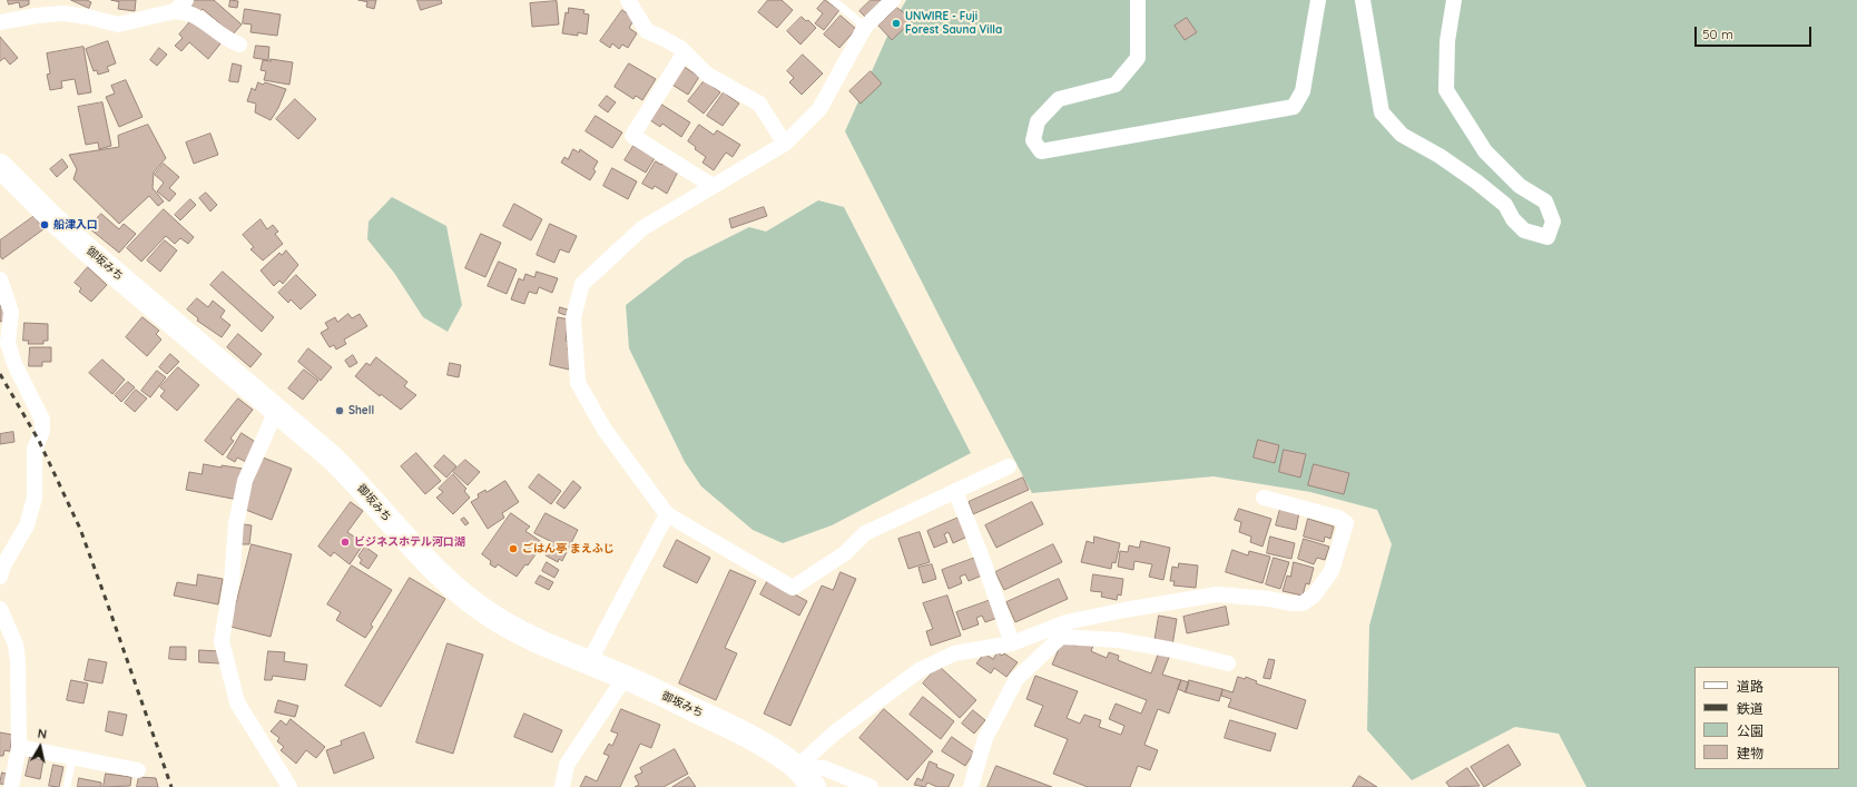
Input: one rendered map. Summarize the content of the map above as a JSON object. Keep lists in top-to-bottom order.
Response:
{
  "streets": {
    "highway": ["御坂みち"]
  },
  "places": [
    "UNWIRE - Fuji Forest Sauna Villa",
    "船津入口",
    "Shell",
    "ビジネスホテル河口湖",
    "ごはん亭 まえふじ"
  ],
  "legend": [
    "道路",
    "鉄道",
    "公園",
    "建物"
  ],
  "scale_bar": "50 m",
  "north": "top"
}
